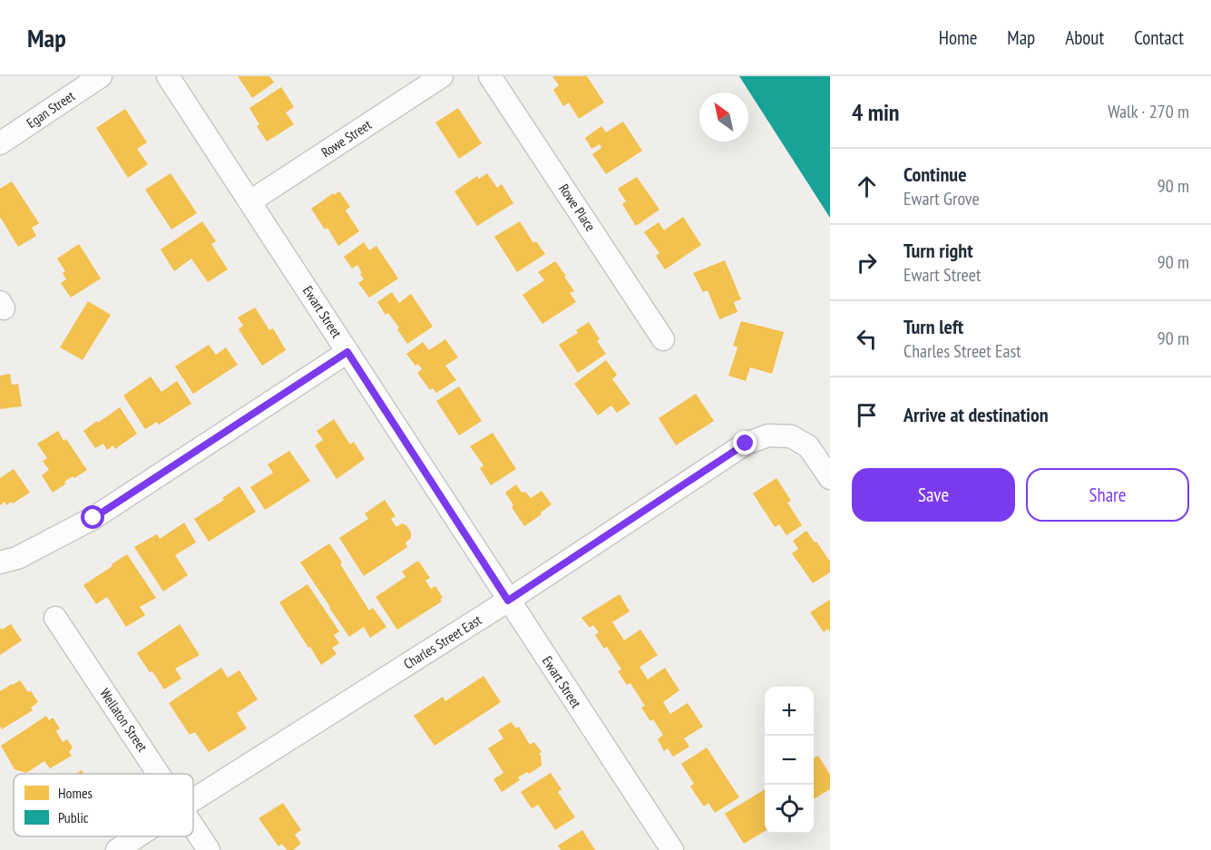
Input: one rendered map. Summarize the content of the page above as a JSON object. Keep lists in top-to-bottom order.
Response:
{
  "streets": {
    "street": [
      "Egan Street",
      "Rowe Street",
      "Rowe Place",
      "Ewart Street",
      "Charles Street East",
      "Wellaton Street"
    ]
  },
  "crossings": [
    ["Rowe Street", "Ewart Street"],
    ["Ewart Street", "Charles Street East"]
  ],
  "legend": ["Homes", "Public"],
  "north": "top left",
  "page": {
    "header": "Map",
    "nav": [
      "Home",
      "Map",
      "About",
      "Contact"
    ],
    "heading": ["4 min", "Walk · 270 m"],
    "list": [
      ["Continue", "Ewart Grove", "90 m"],
      ["Turn right", "Ewart Street", "90 m"],
      ["Turn left", "Charles Street East", "90 m"],
      "Arrive at destination"
    ],
    "buttons": ["Save", "Share"],
    "map_buttons": ["+", "−"]
  }
}
